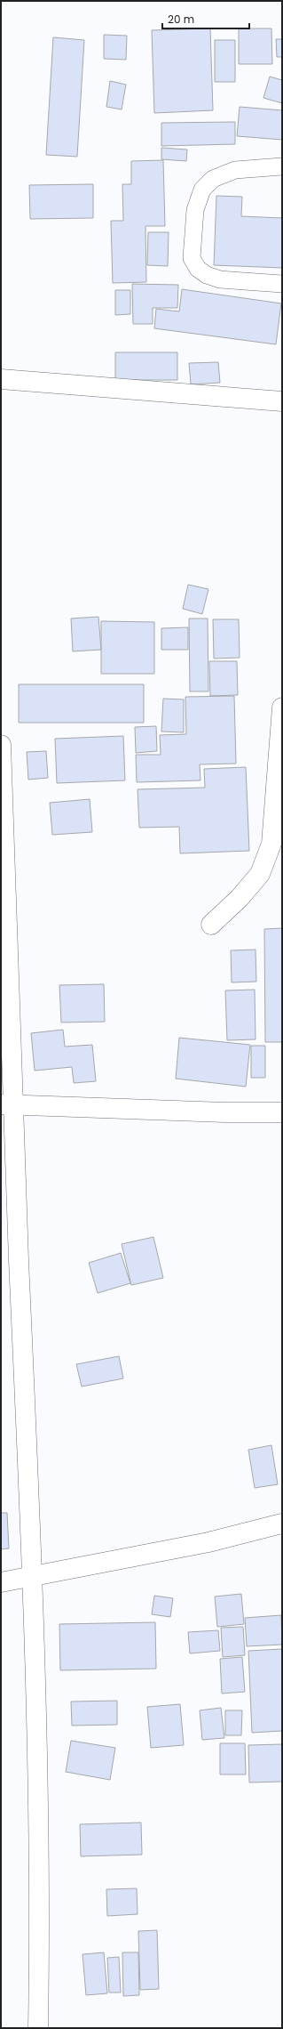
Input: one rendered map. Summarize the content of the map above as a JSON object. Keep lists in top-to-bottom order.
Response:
{
  "scale_bar": "20 m"
}
